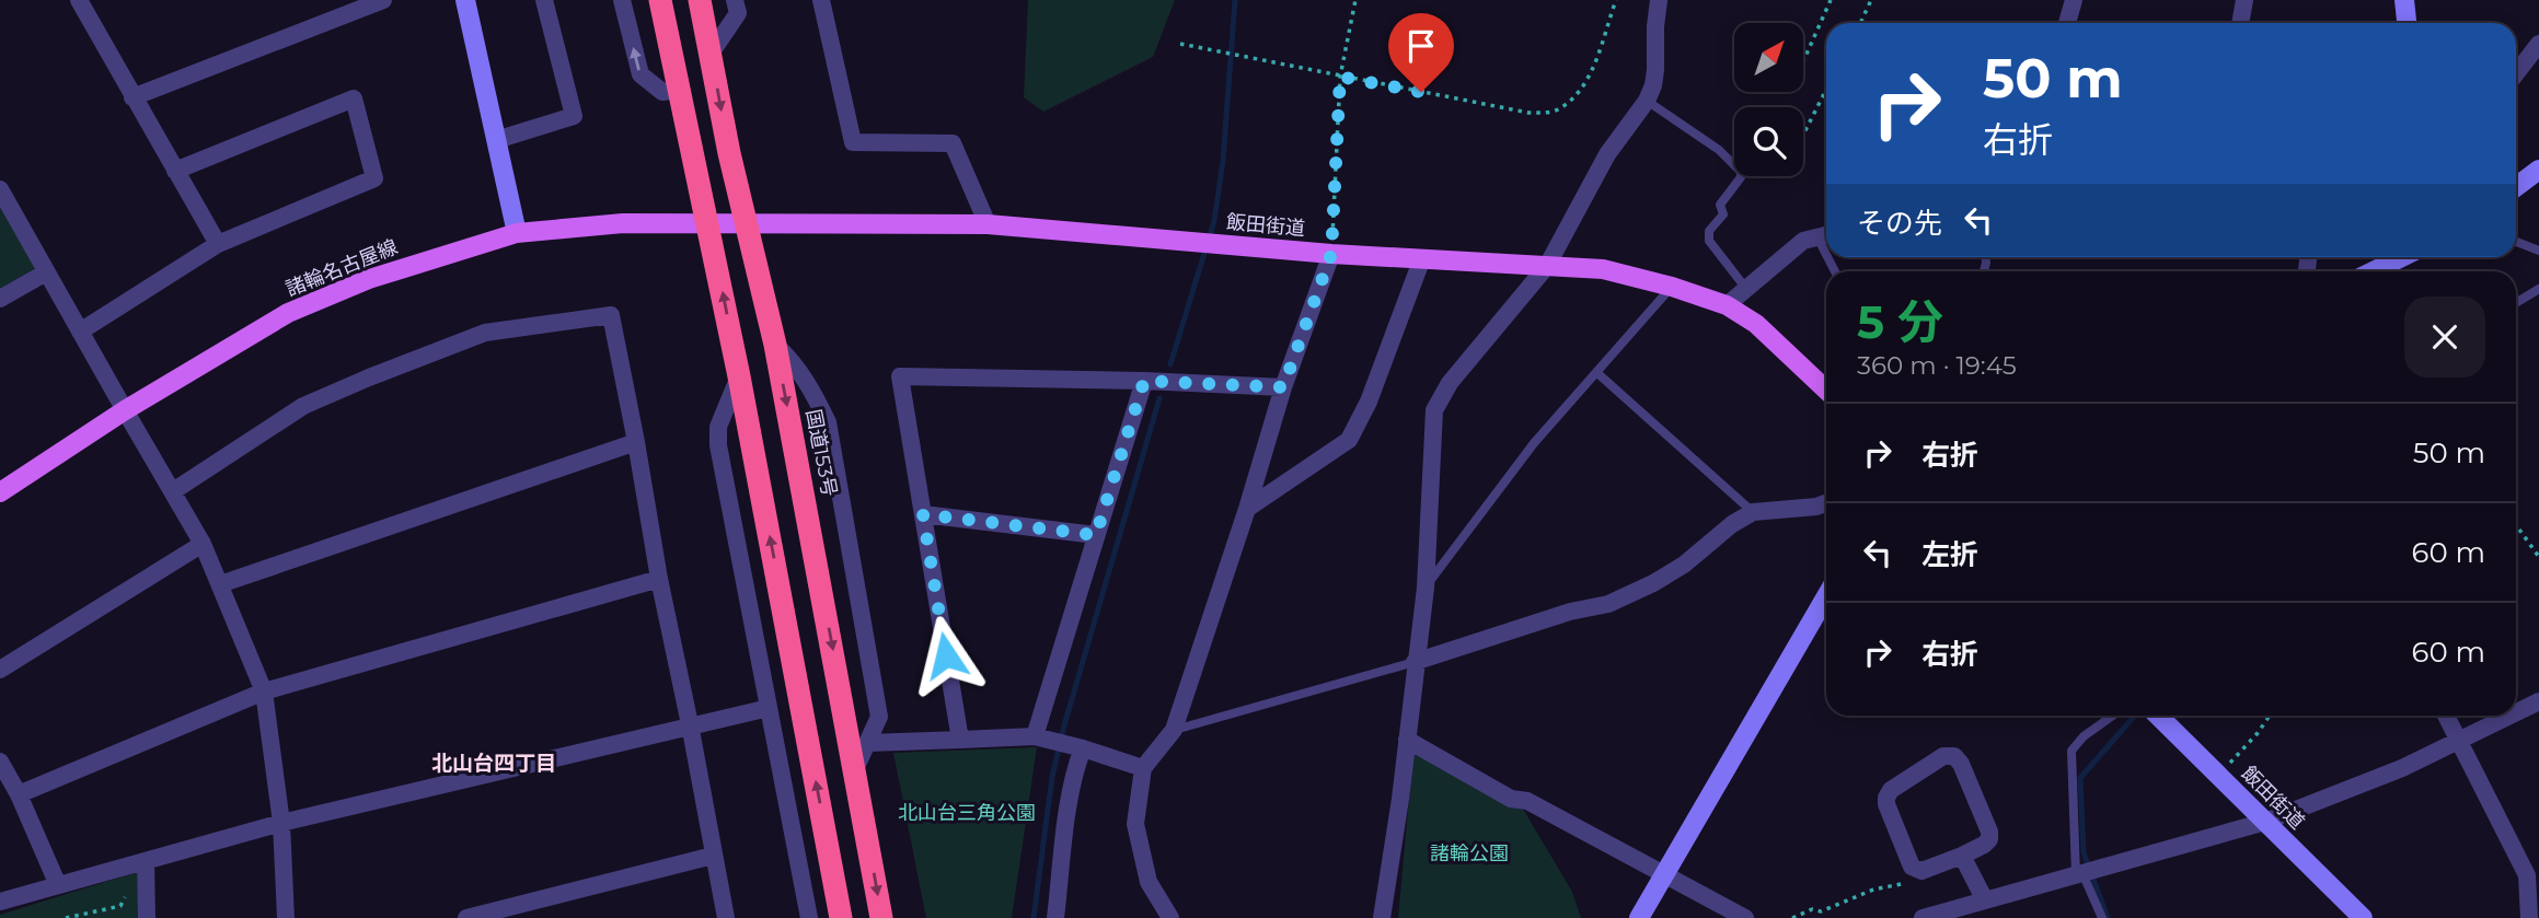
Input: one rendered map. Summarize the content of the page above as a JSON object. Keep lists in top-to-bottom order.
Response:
{
  "streets": {
    "highway": ["国道153号"],
    "main road": ["飯田街道", "諸輪名古屋線"]
  },
  "crossings": [
    ["飯田街道", "諸輪名古屋線"],
    ["飯田街道", "国道153号"],
    ["諸輪名古屋線", "国道153号"]
  ],
  "districts": ["北山台四丁目"],
  "parks": ["北山台三角公園", "諸輪公園"],
  "north": "top right",
  "page": {
    "turn": ["50 m", "右折"],
    "then": "その先",
    "heading": ["5 分", "360 m · 19:45"],
    "list": [
      {
        "name": "右折",
        "value": "50 m"
      },
      {
        "name": "左折",
        "value": "60 m"
      },
      {
        "name": "右折",
        "value": "60 m"
      }
    ]
  }
}
